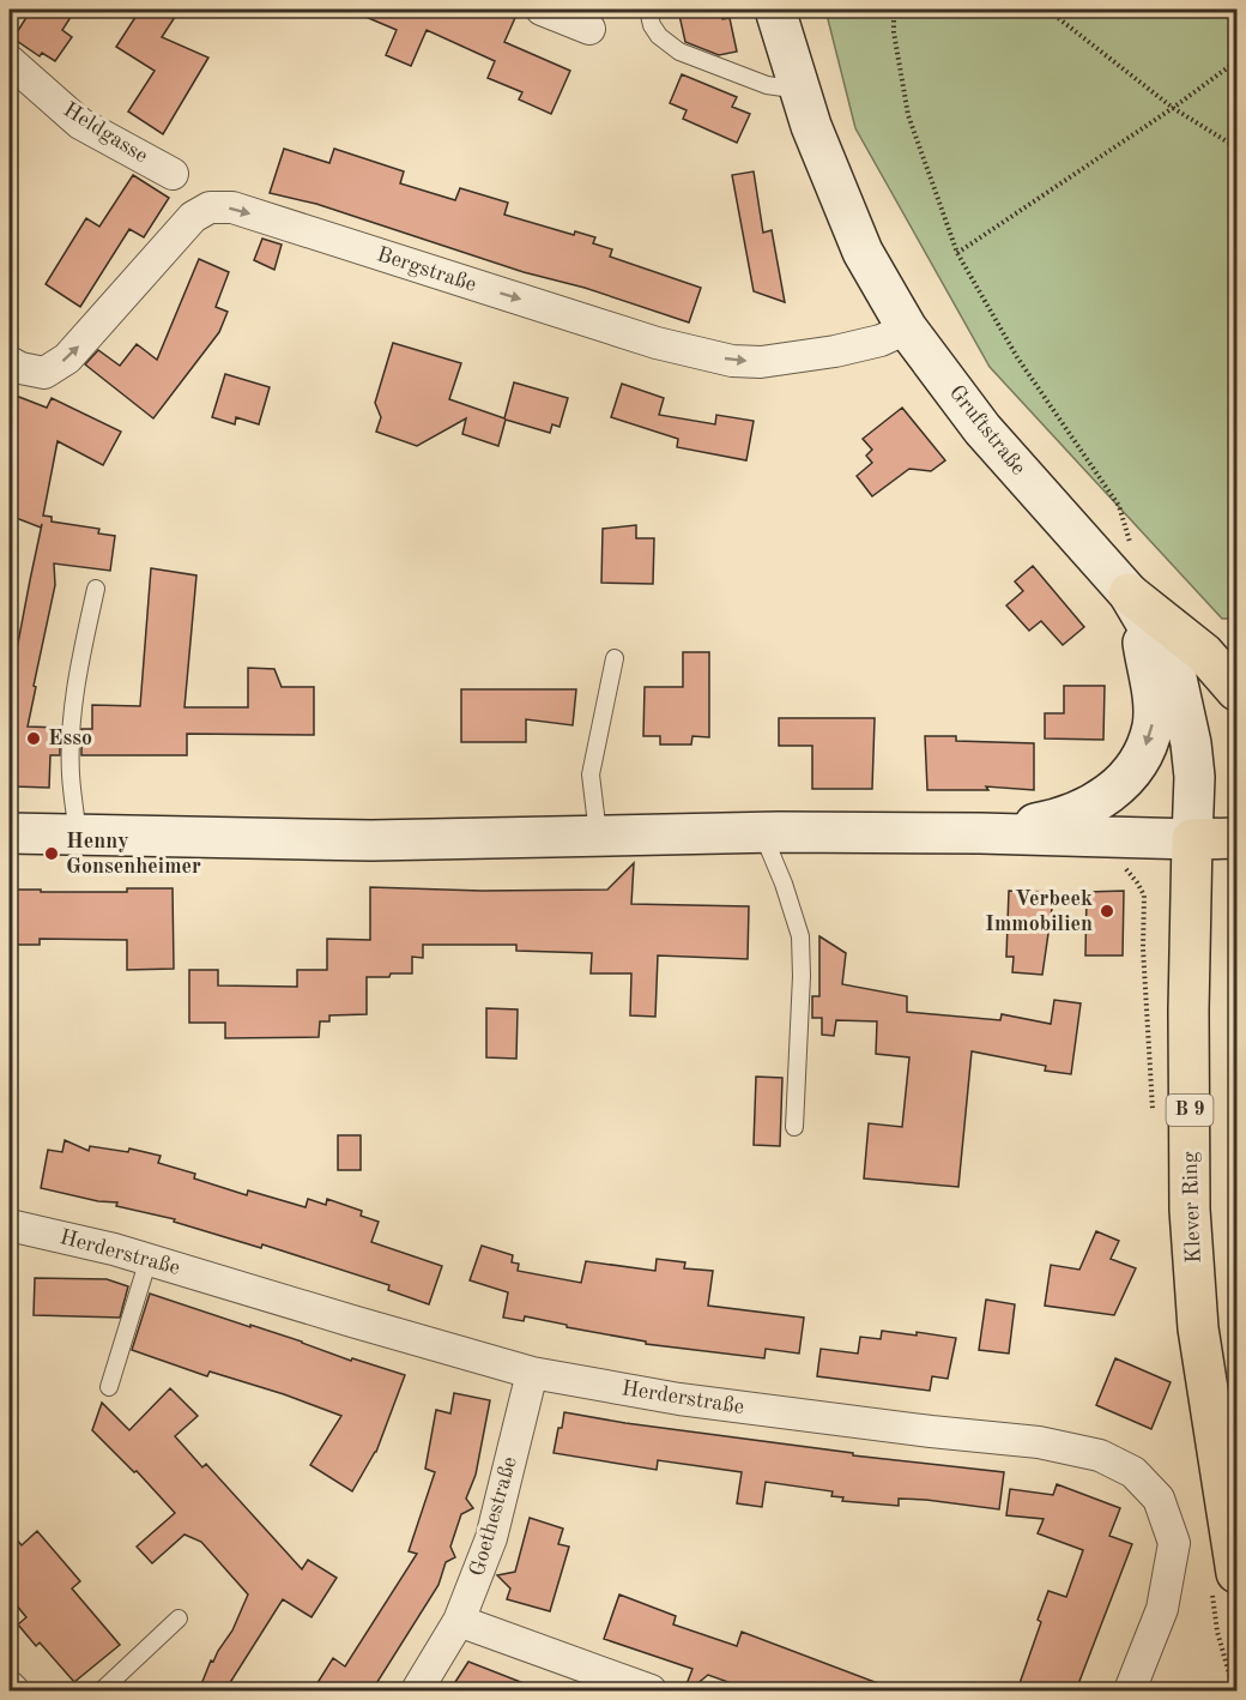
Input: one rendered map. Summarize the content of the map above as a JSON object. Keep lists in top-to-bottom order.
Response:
{
  "streets": {
    "main road": ["Gruftstraße", "B 9", "Klever Ring"],
    "street": [
      "Heldgasse",
      "Bergstraße",
      "Herderstraße",
      "Goethestraße"
    ]
  },
  "crossings": [
    ["Bergstraße", "Gruftstraße"],
    ["Gruftstraße", "Klever Ring"],
    ["Herderstraße", "Goethestraße"]
  ],
  "one_way": ["Bergstraße"],
  "places": ["Esso", "Henny Gonsenheimer", "Verbeek Immobilien"]
}
